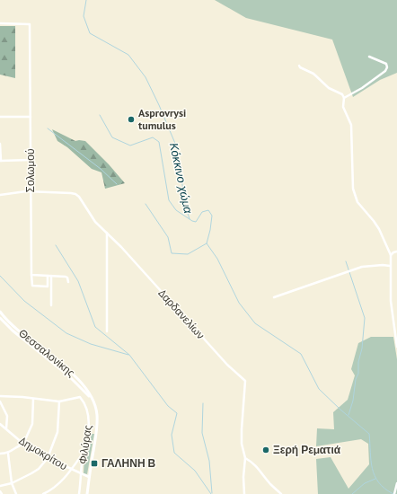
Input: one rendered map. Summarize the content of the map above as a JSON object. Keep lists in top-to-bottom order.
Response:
{
  "streets": {
    "main road": ["Θεσσαλονίκης"],
    "street": [
      "Σολωμού",
      "Δαρδανελίων",
      "Φιλύρας",
      "Δημοκρίτου"
    ]
  },
  "crossings": [
    ["Σολωμού", "Δαρδανελίων"],
    ["Θεσσαλονίκης", "Δημοκρίτου"],
    ["Φιλύρας", "Δημοκρίτου"]
  ],
  "water": ["Κόκκινο χώμα"],
  "places": {
    "other": ["Asprovrysi tumulus", "Ξερή Ρεματιά"],
    "transit": ["ΓΑΛΗΝΗ Β"]
  }
}
